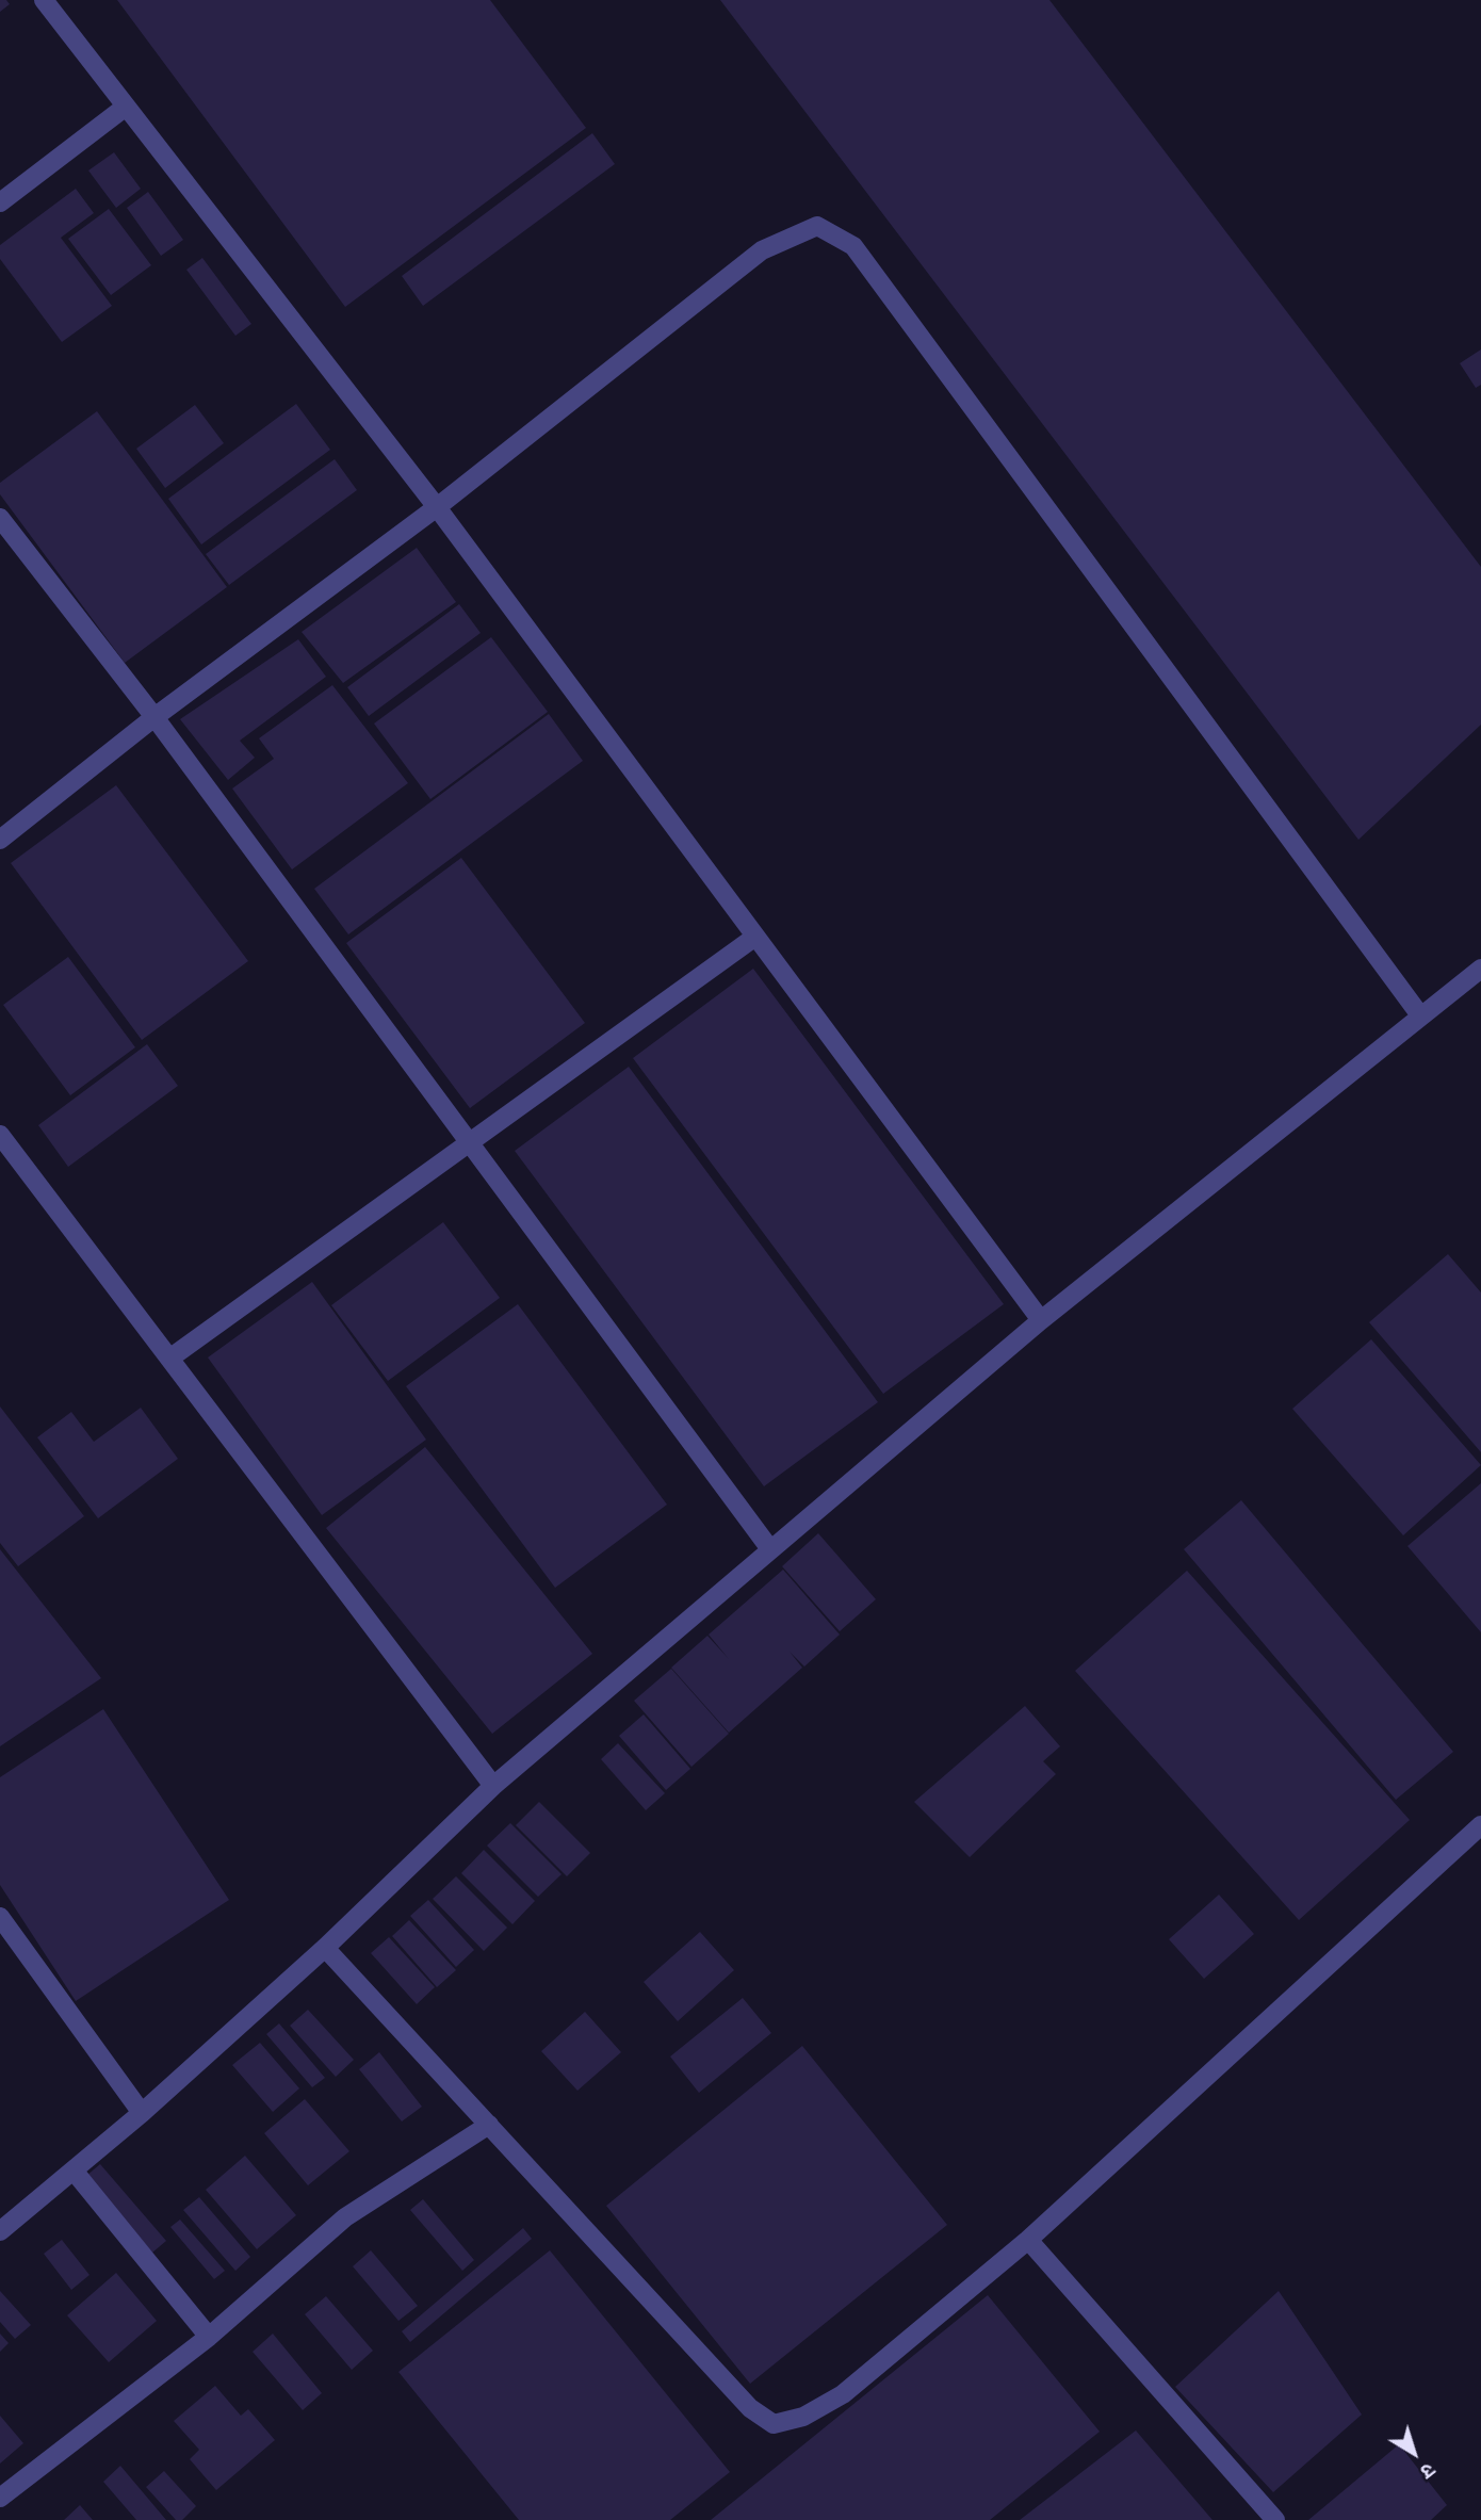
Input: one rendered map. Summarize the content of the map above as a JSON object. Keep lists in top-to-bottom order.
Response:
{
  "north": "bottom right"
}
